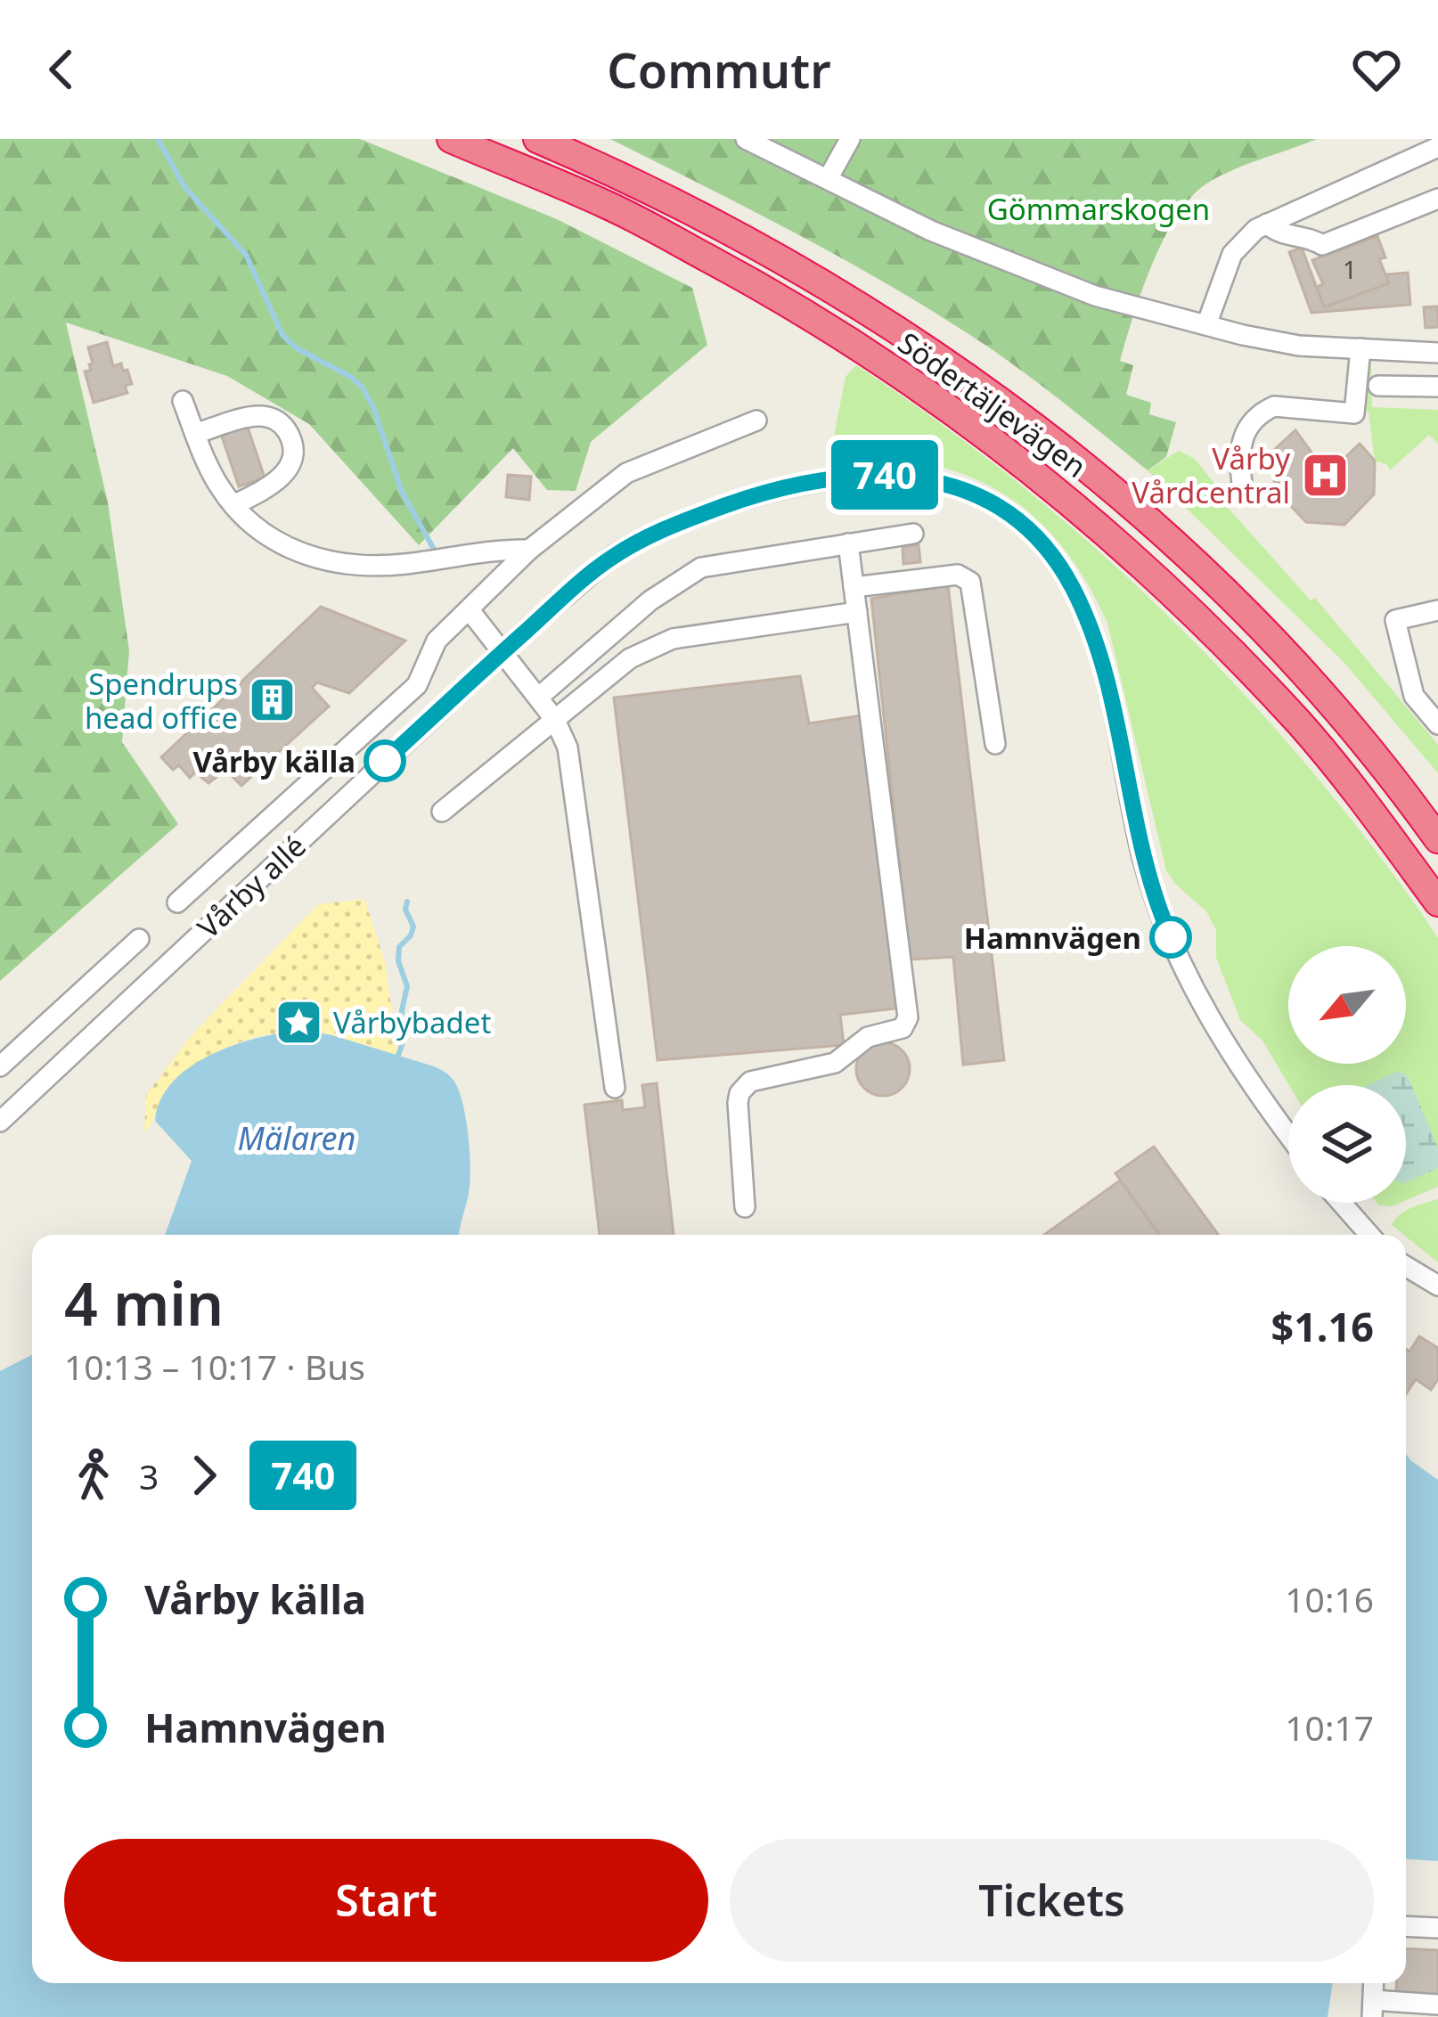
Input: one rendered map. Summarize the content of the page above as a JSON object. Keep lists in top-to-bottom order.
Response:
{
  "streets": {
    "highway": ["Södertäljevägen"],
    "street": ["Vårby allé"]
  },
  "water": ["Mälaren"],
  "parks": ["Gömmarskogen"],
  "places": {
    "hospital": ["Vårby Vårdcentral"],
    "building": ["Spendrups head office"],
    "other": ["Vårby källa", "Hamnvägen"],
    "place": ["Vårbybadet"]
  },
  "lines": ["bus line 740"],
  "house_numbers": ["1"],
  "north": "bottom left",
  "page": {
    "header": "Commutr",
    "on_map": "740",
    "heading": ["4 min", "10:13 – 10:17 · Bus", "$1.16"],
    "legs": ["3", "740"],
    "list": [
      {
        "name": "Vårby källa",
        "value": "10:16"
      },
      {
        "name": "Hamnvägen",
        "value": "10:17"
      }
    ],
    "buttons": ["Start", "Tickets"]
  }
}
